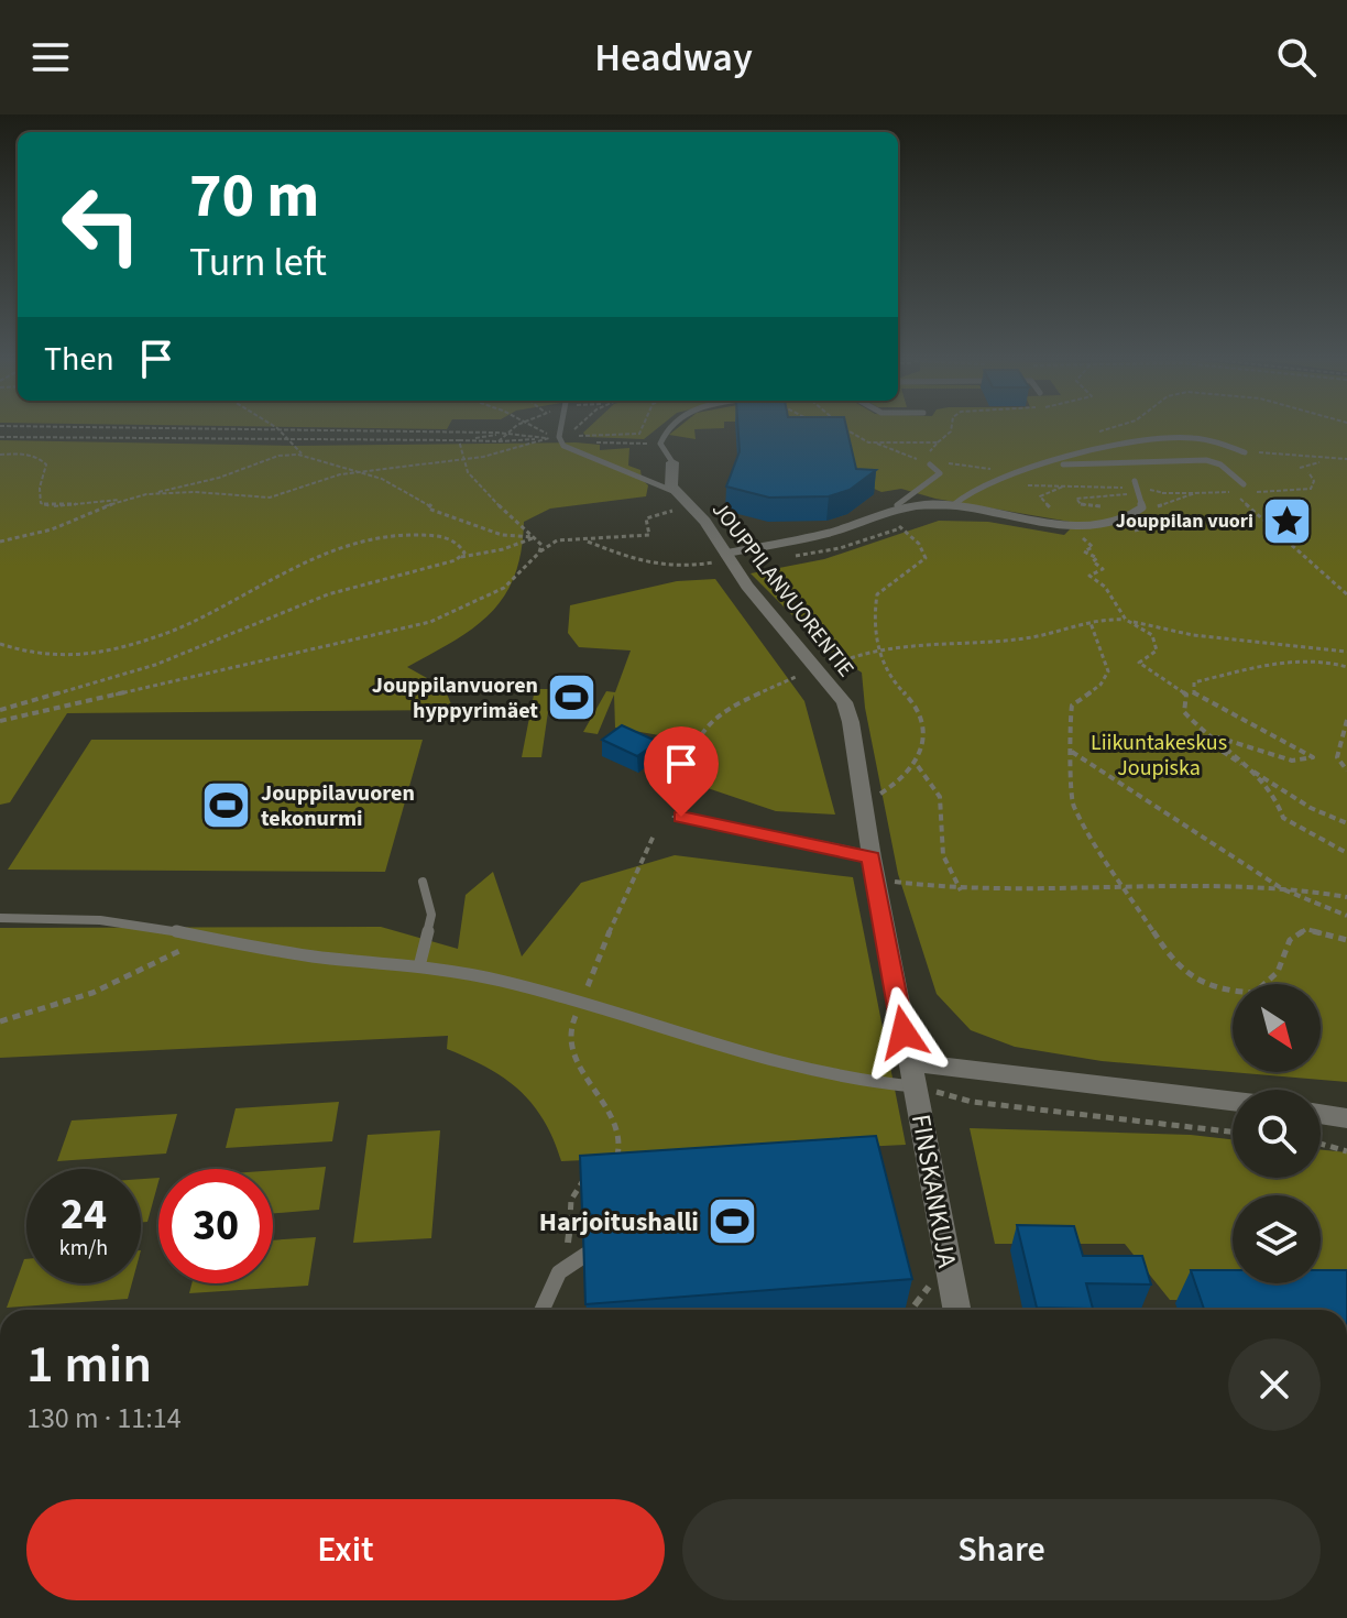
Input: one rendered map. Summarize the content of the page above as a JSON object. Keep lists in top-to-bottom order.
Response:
{
  "streets": {
    "street": ["JOUPPILANVUORENTIE", "FINSKANKUJA"]
  },
  "crossings": [
    ["JOUPPILANVUORENTIE", "FINSKANKUJA"]
  ],
  "parks": ["Liikuntakeskus Joupiska"],
  "places": {
    "place": ["Jouppilan vuori"],
    "sports": ["Jouppilanvuoren hyppyrimäet", "Jouppilavuoren tekonurmi", "Harjoitushalli"]
  },
  "north": "bottom right",
  "page": {
    "header": "Headway",
    "turn": ["70 m", "Turn left"],
    "then": "Then",
    "speed": "24 km/h",
    "limit": "30",
    "heading": ["1 min", "130 m · 11:14"],
    "buttons": ["Exit", "Share"]
  }
}
